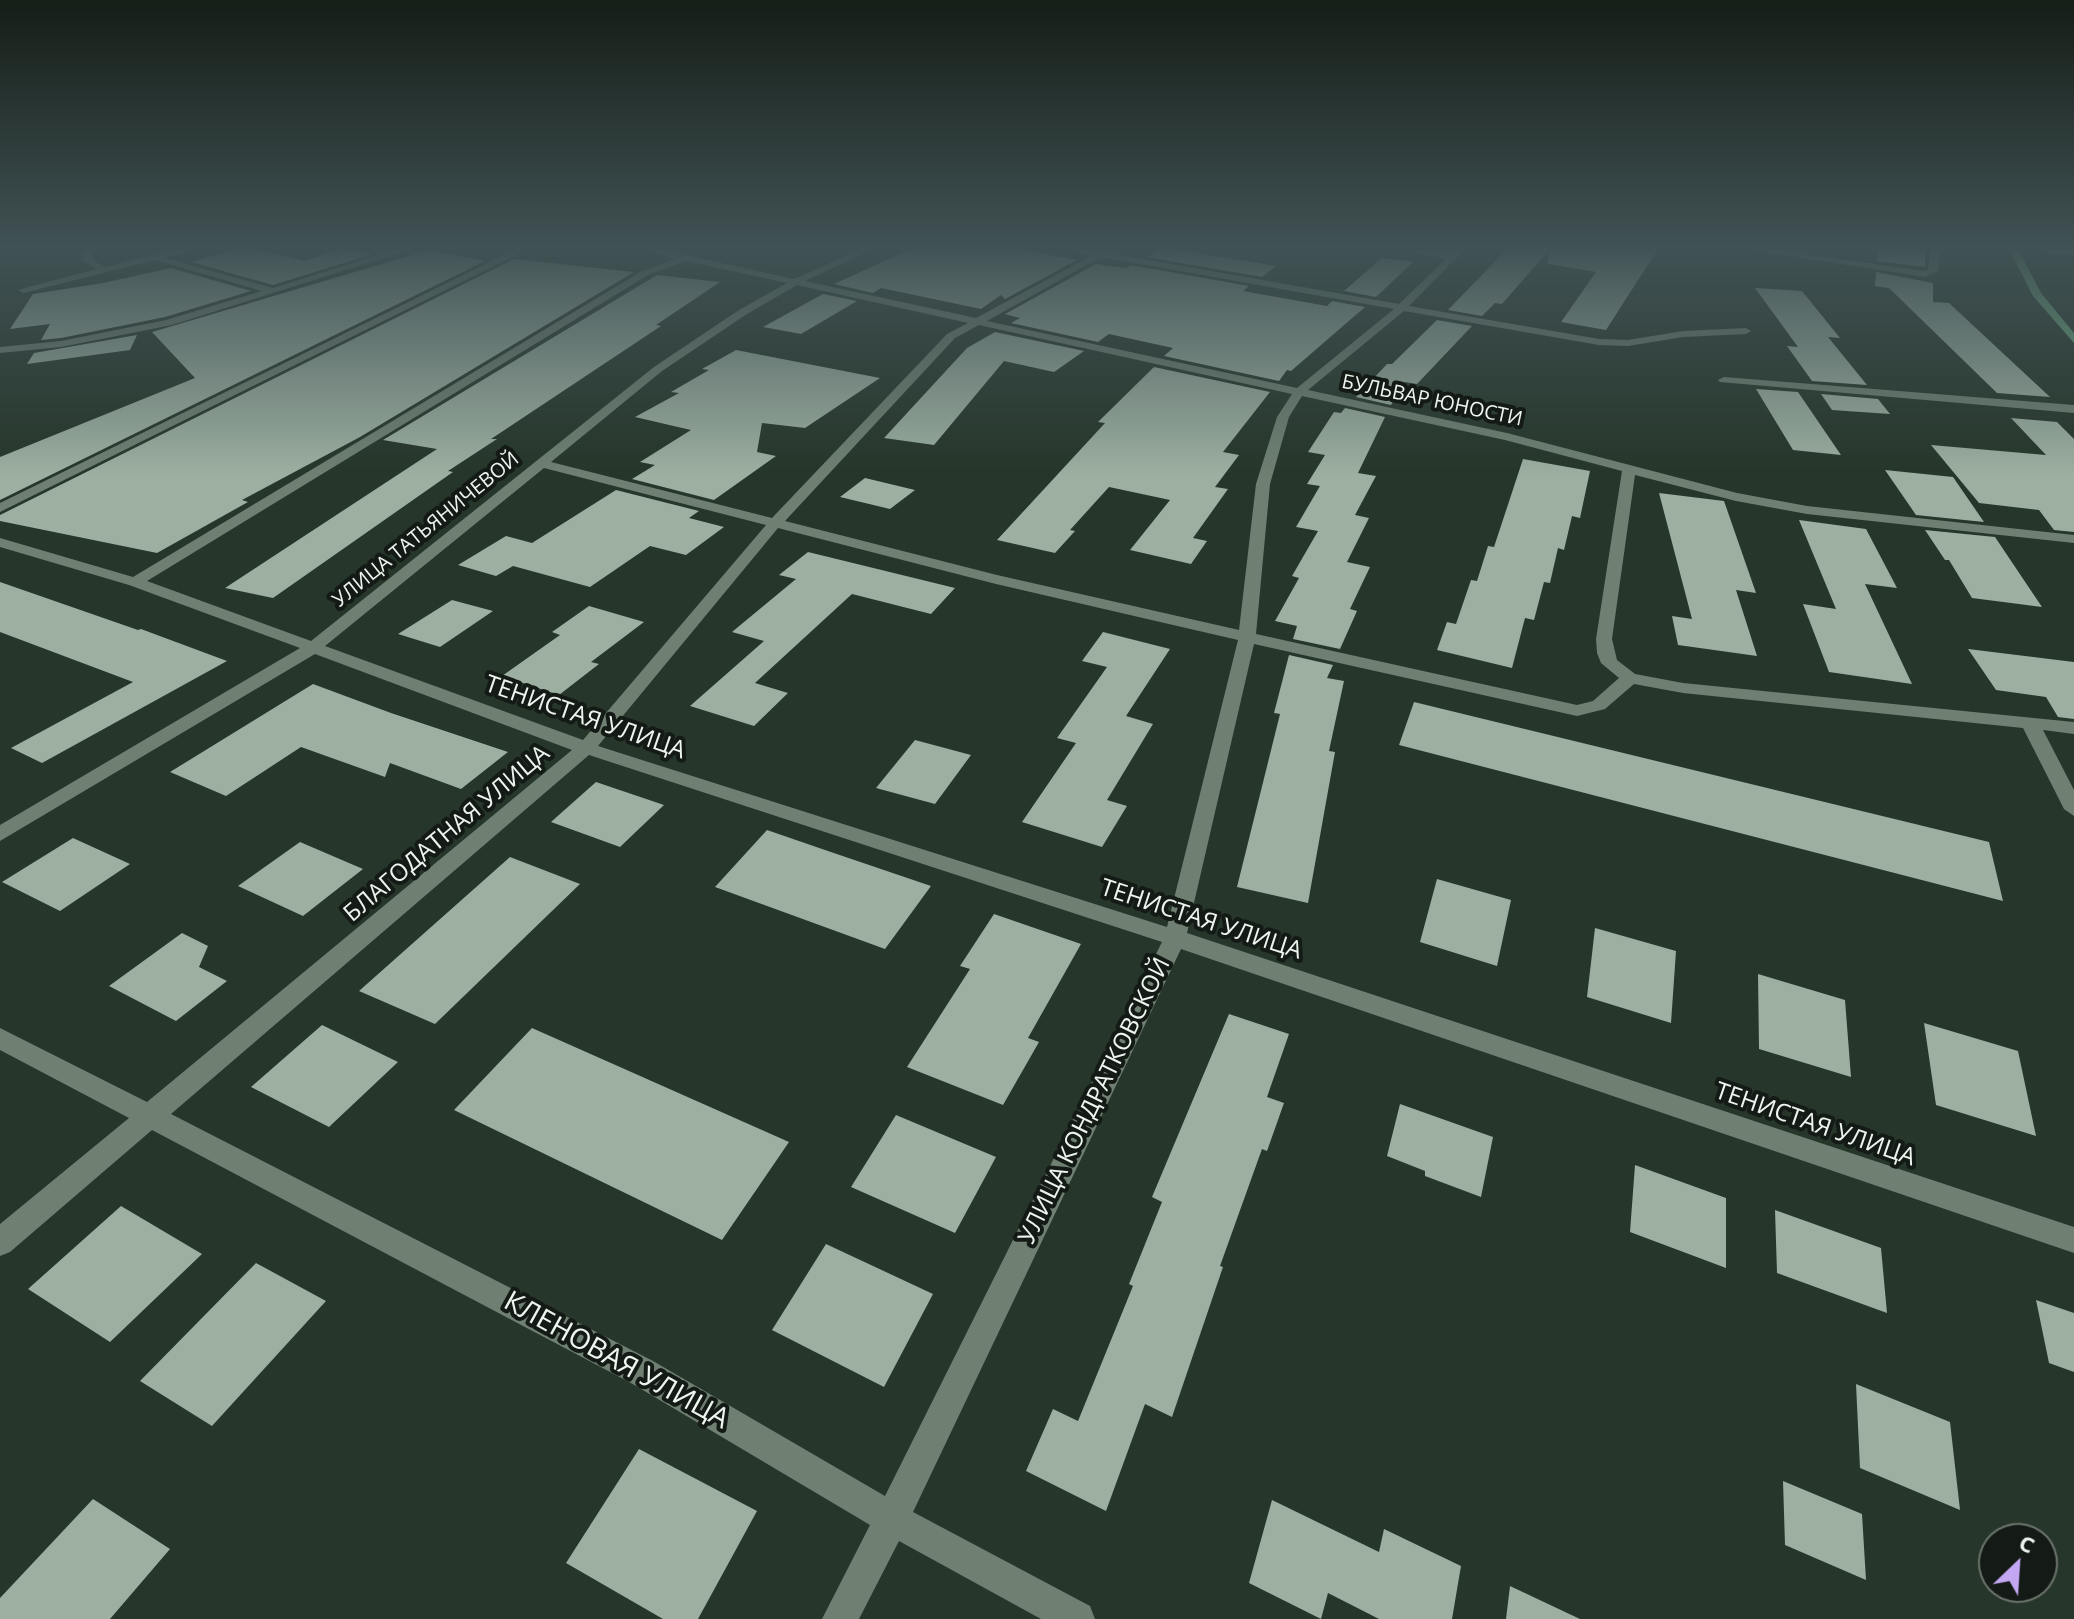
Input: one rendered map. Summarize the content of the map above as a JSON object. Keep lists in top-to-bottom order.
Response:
{
  "streets": {
    "street": [
      "БУЛЬВАР ЮНОСТИ",
      "УЛИЦА ТАТЬЯНИЧЕВОЙ",
      "ТЕНИСТАЯ УЛИЦА",
      "БЛАГОДАТНАЯ УЛИЦА",
      "УЛИЦА КОНДРАТКОВСКОЙ",
      "КЛЕНОВАЯ УЛИЦА"
    ]
  },
  "crossings": [
    ["БУЛЬВАР ЮНОСТИ", "УЛИЦА КОНДРАТКОВСКОЙ"],
    ["УЛИЦА ТАТЬЯНИЧЕВОЙ", "ТЕНИСТАЯ УЛИЦА"],
    ["ТЕНИСТАЯ УЛИЦА", "БЛАГОДАТНАЯ УЛИЦА"],
    ["ТЕНИСТАЯ УЛИЦА", "УЛИЦА КОНДРАТКОВСКОЙ"],
    ["БЛАГОДАТНАЯ УЛИЦА", "КЛЕНОВАЯ УЛИЦА"],
    ["УЛИЦА КОНДРАТКОВСКОЙ", "КЛЕНОВАЯ УЛИЦА"]
  ],
  "north": "top right"
}
